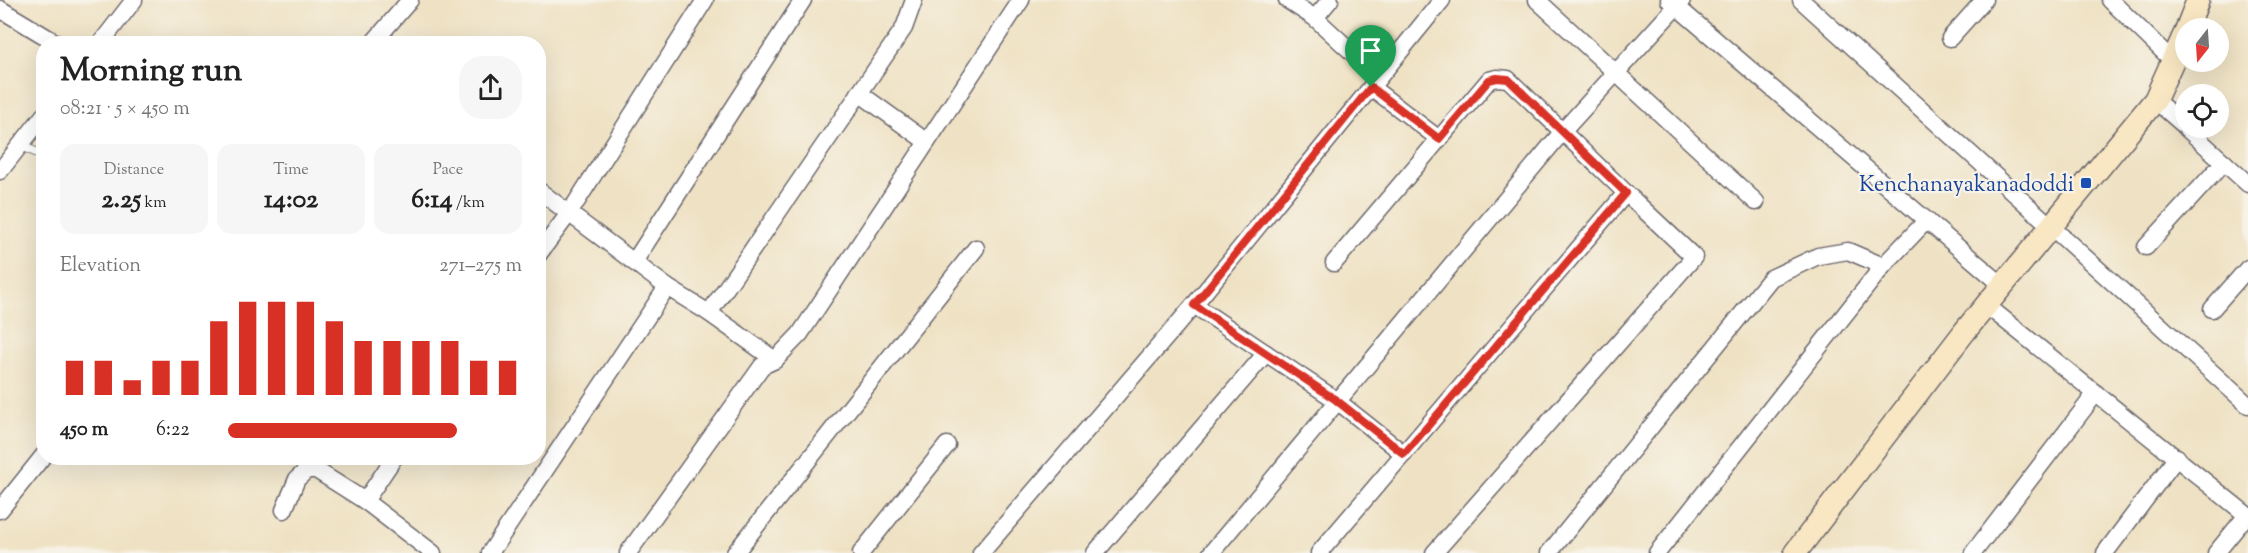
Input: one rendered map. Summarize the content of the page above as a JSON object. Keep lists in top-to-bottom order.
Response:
{
  "places": {
    "transit": ["Kenchanayakanadoddi"]
  },
  "north": "bottom",
  "page": {
    "heading": ["Morning run", "08:21 · 5 × 450 m"],
    "stats": [
      ["Distance", "2.25 km"],
      ["Time", "14:02"],
      ["Pace", "6:14 /km"]
    ],
    "chart": ["Elevation", "271–275 m"],
    "list": [
      {
        "name": "450 m",
        "note": "6:22"
      }
    ]
  }
}
